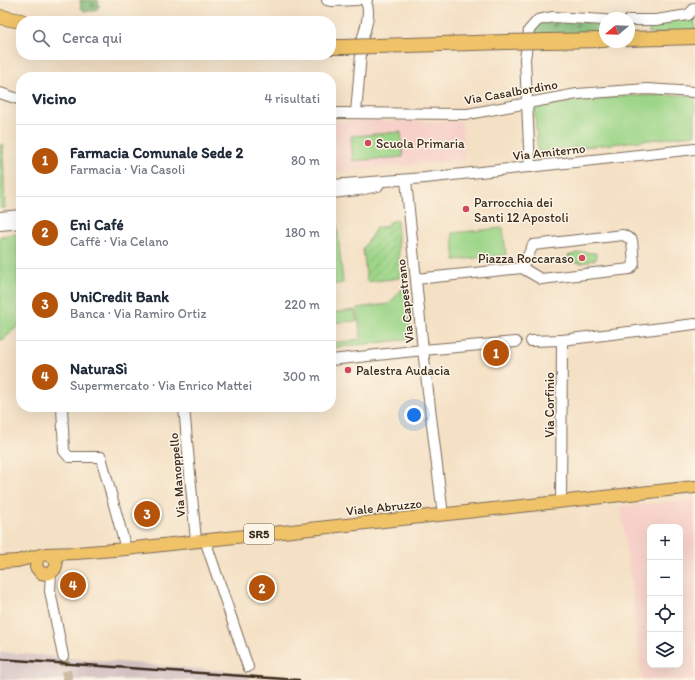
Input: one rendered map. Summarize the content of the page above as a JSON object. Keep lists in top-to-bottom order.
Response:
{
  "streets": {
    "main road": ["Viale Abruzzo", "SR5"],
    "street": [
      "Via Casalbordino",
      "Via Amiterno",
      "Via Capestrano",
      "Via Corfinio",
      "Via Manoppello"
    ]
  },
  "crossings": [
    ["Via Amiterno", "Via Capestrano"],
    ["Via Capestrano", "Viale Abruzzo"],
    ["Via Corfinio", "Viale Abruzzo"],
    ["Via Manoppello", "Viale Abruzzo"]
  ],
  "places": [
    "Scuola Primaria",
    "Parrocchia dei Santi 12 Apostoli",
    "Piazza Roccaraso",
    "Palestra Audacia"
  ],
  "north": "left",
  "page": {
    "search": "Cerca qui",
    "heading": ["Vicino", "4 risultati"],
    "list": [
      {
        "mark": "1",
        "name": "Farmacia Comunale Sede 2",
        "note": "Farmacia · Via Casoli",
        "value": "80 m"
      },
      {
        "mark": "2",
        "name": "Eni Café",
        "note": "Caffè · Via Celano",
        "value": "180 m"
      },
      {
        "mark": "3",
        "name": "UniCredit Bank",
        "note": "Banca · Via Ramiro Ortiz",
        "value": "220 m"
      },
      {
        "mark": "4",
        "name": "NaturaSì",
        "note": "Supermercato · Via Enrico Mattei",
        "value": "300 m"
      }
    ],
    "pins": [
      "1",
      "3",
      "4",
      "2"
    ],
    "map_buttons": ["+", "−"]
  }
}
